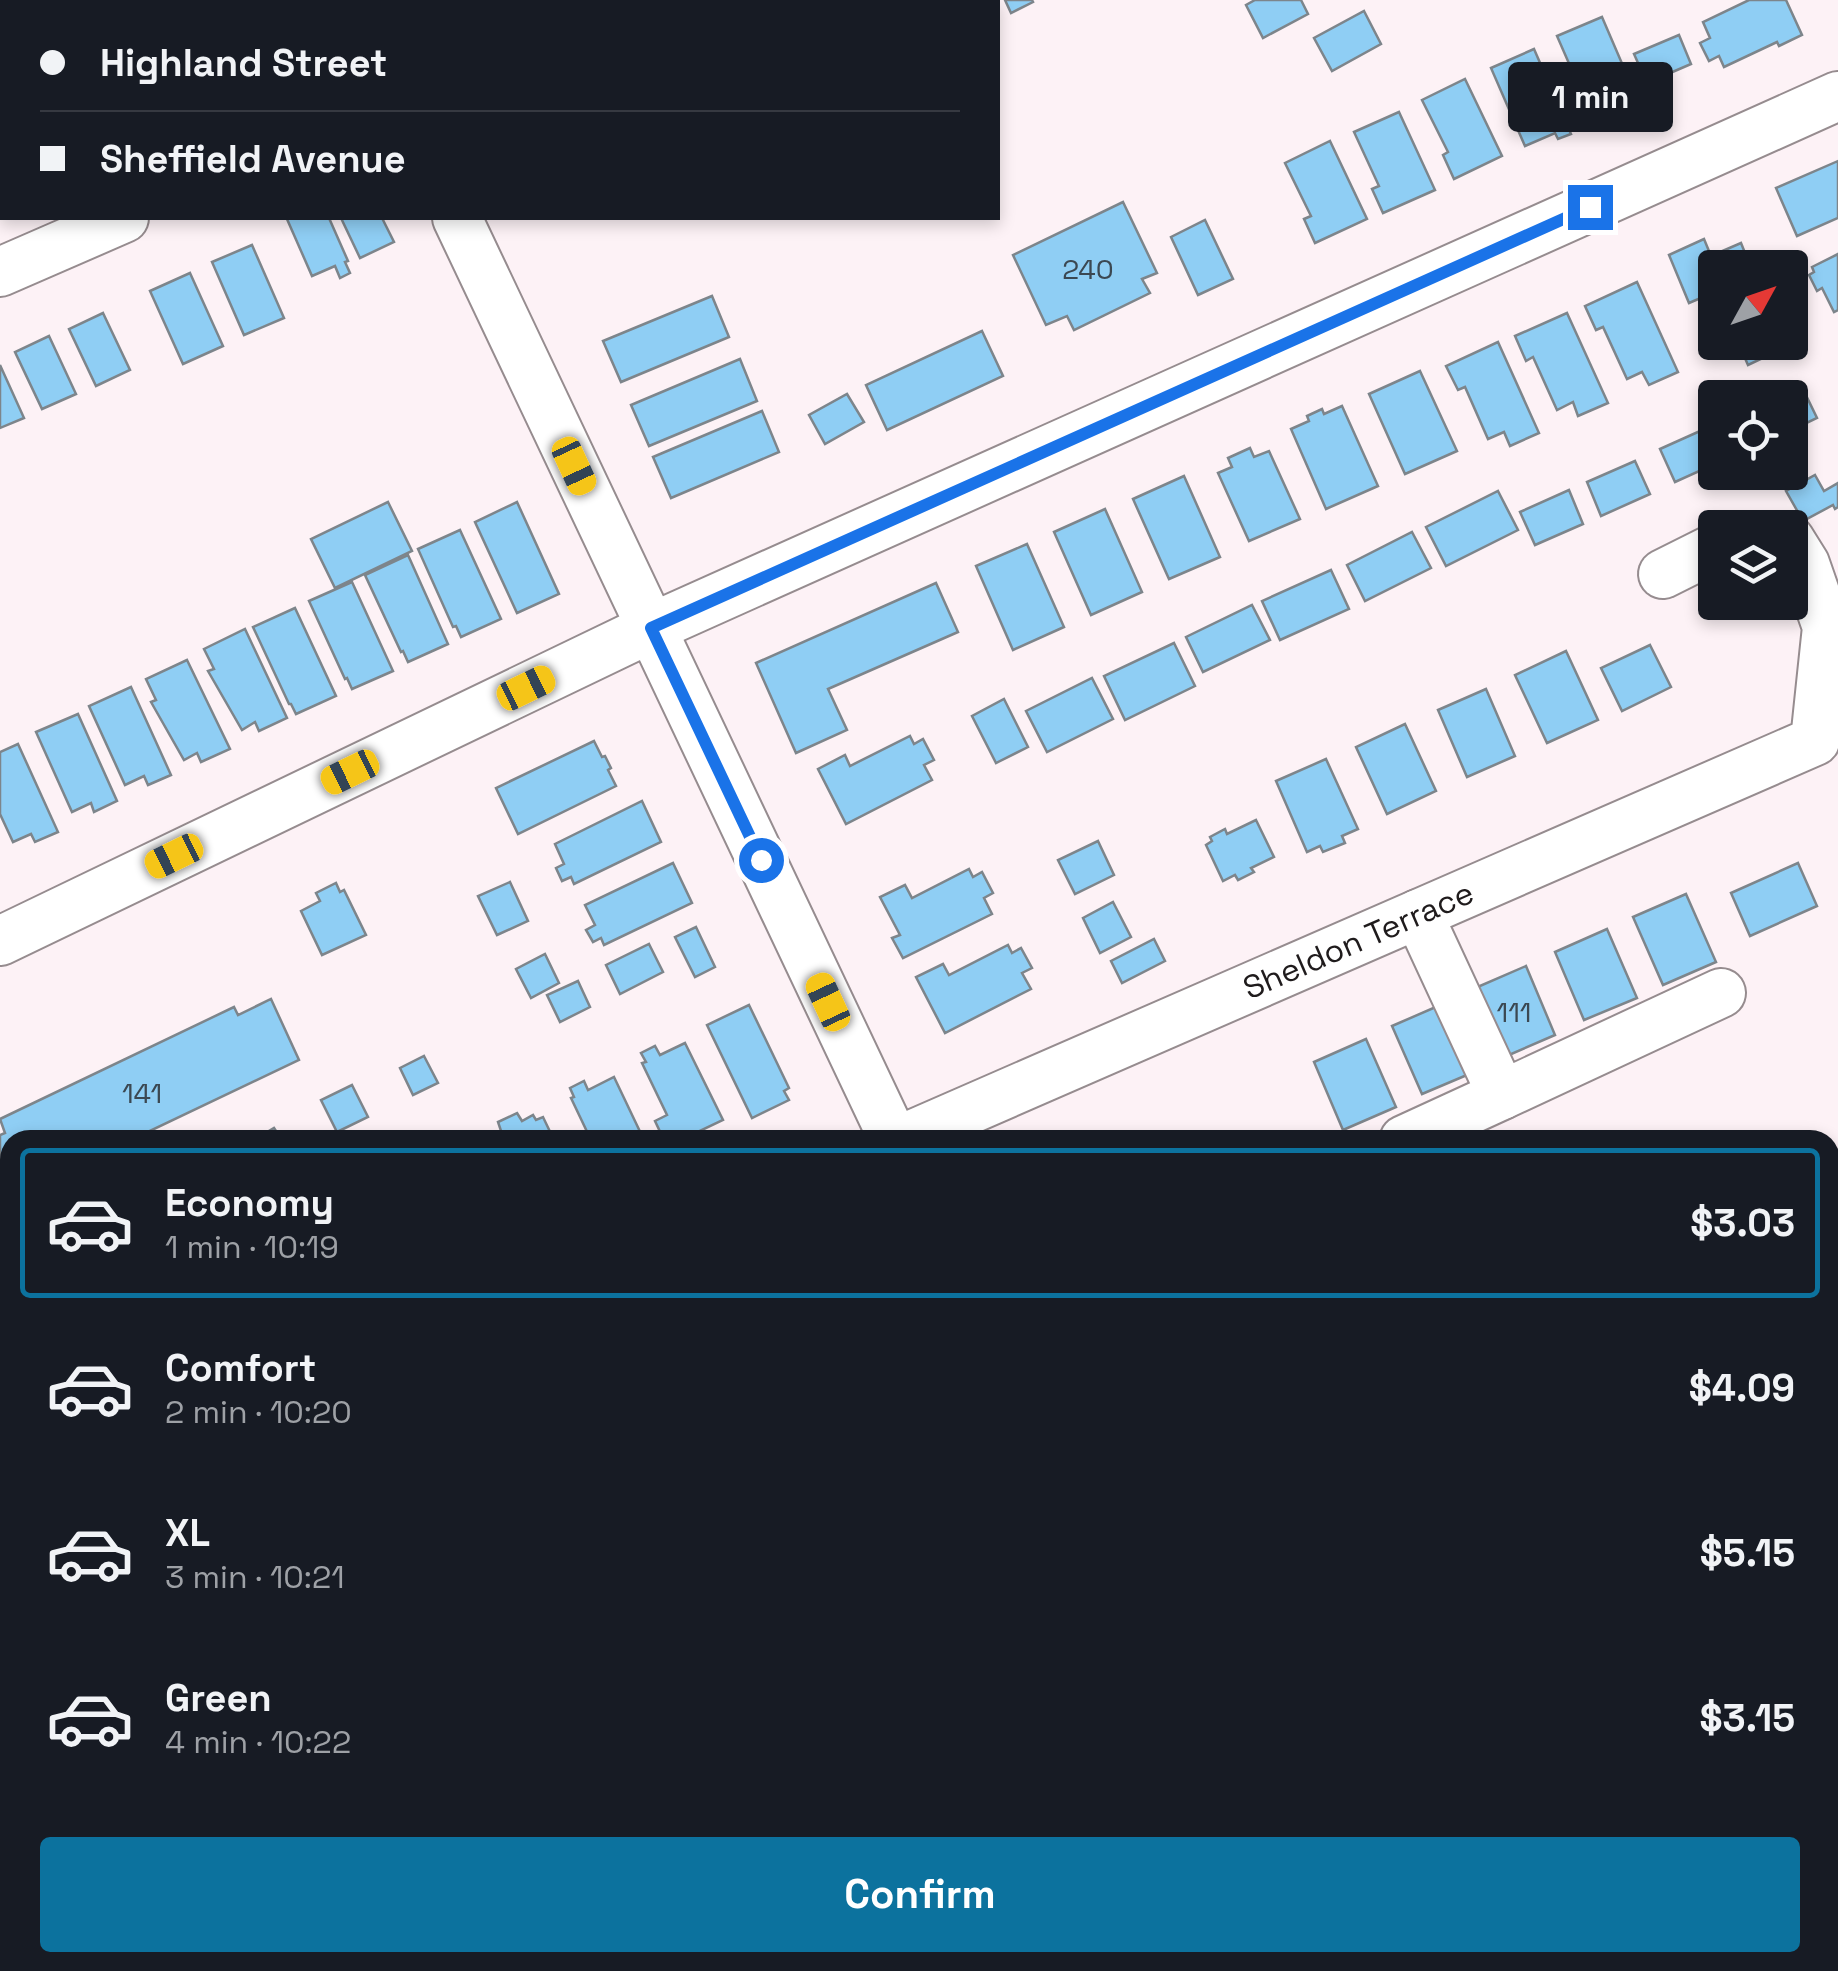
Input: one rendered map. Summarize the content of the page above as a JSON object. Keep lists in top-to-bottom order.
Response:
{
  "streets": {
    "street": ["Sheldon Terrace"]
  },
  "house_numbers": ["240", "111", "141"],
  "north": "top right",
  "page": {
    "banner": ["Highland Street", "Sheffield Avenue"],
    "bubble": "1 min",
    "list": [
      {
        "name": "Economy",
        "note": "1 min · 10:19",
        "value": "$3.03"
      },
      {
        "name": "Comfort",
        "note": "2 min · 10:20",
        "value": "$4.09"
      },
      {
        "name": "XL",
        "note": "3 min · 10:21",
        "value": "$5.15"
      },
      {
        "name": "Green",
        "note": "4 min · 10:22",
        "value": "$3.15"
      }
    ],
    "buttons": "Confirm"
  }
}
